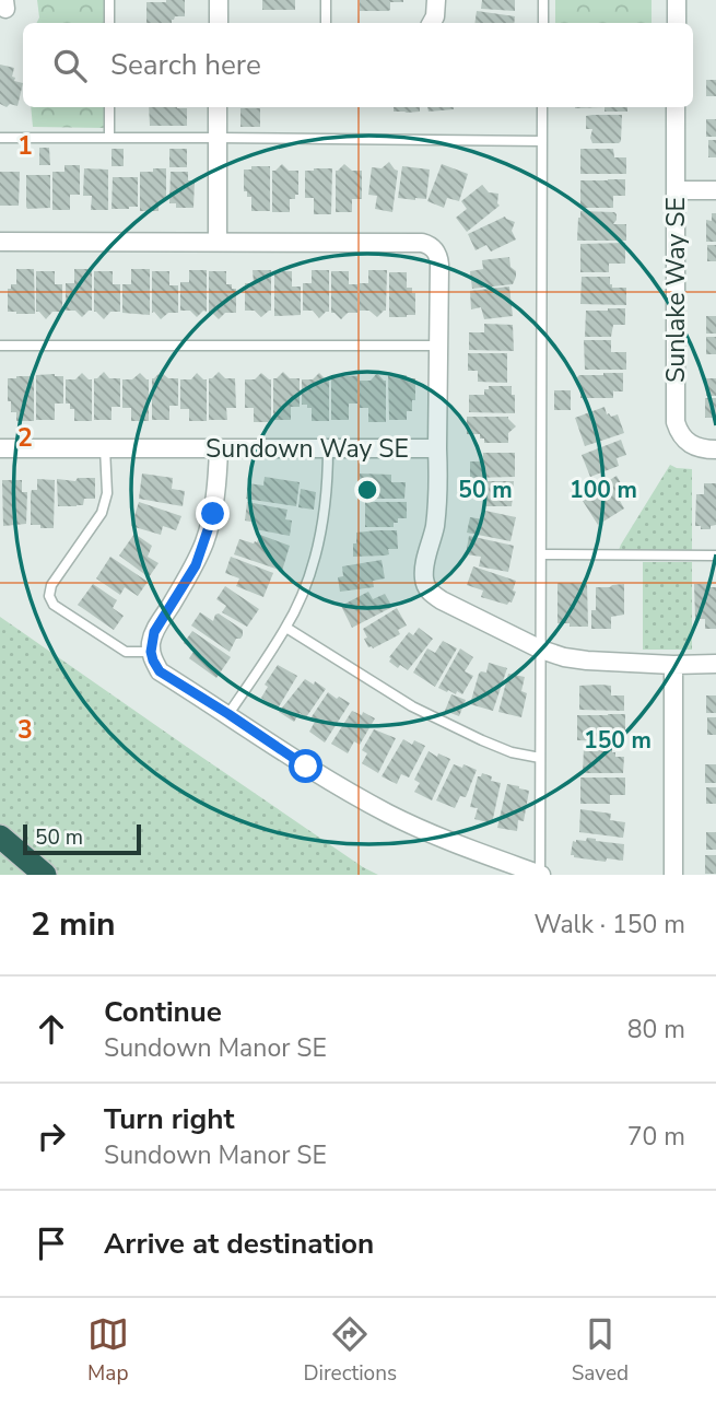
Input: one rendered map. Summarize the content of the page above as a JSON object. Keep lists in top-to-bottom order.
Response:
{
  "streets": {
    "street": ["Sunlake Way SE", "Sundown Way SE"]
  },
  "scale_bar": "50 m",
  "page": {
    "search": "Search here",
    "scale": "50 m",
    "heading": ["2 min", "Walk · 150 m"],
    "list": [
      ["Continue", "Sundown Manor SE", "80 m"],
      ["Turn right", "Sundown Manor SE", "70 m"],
      "Arrive at destination"
    ],
    "nav": ["Map", "Directions", "Saved"]
  },
  "grid": {
    "rows": ["1", "2", "3"]
  },
  "rings": ["50 m", "100 m", "150 m"]
}
